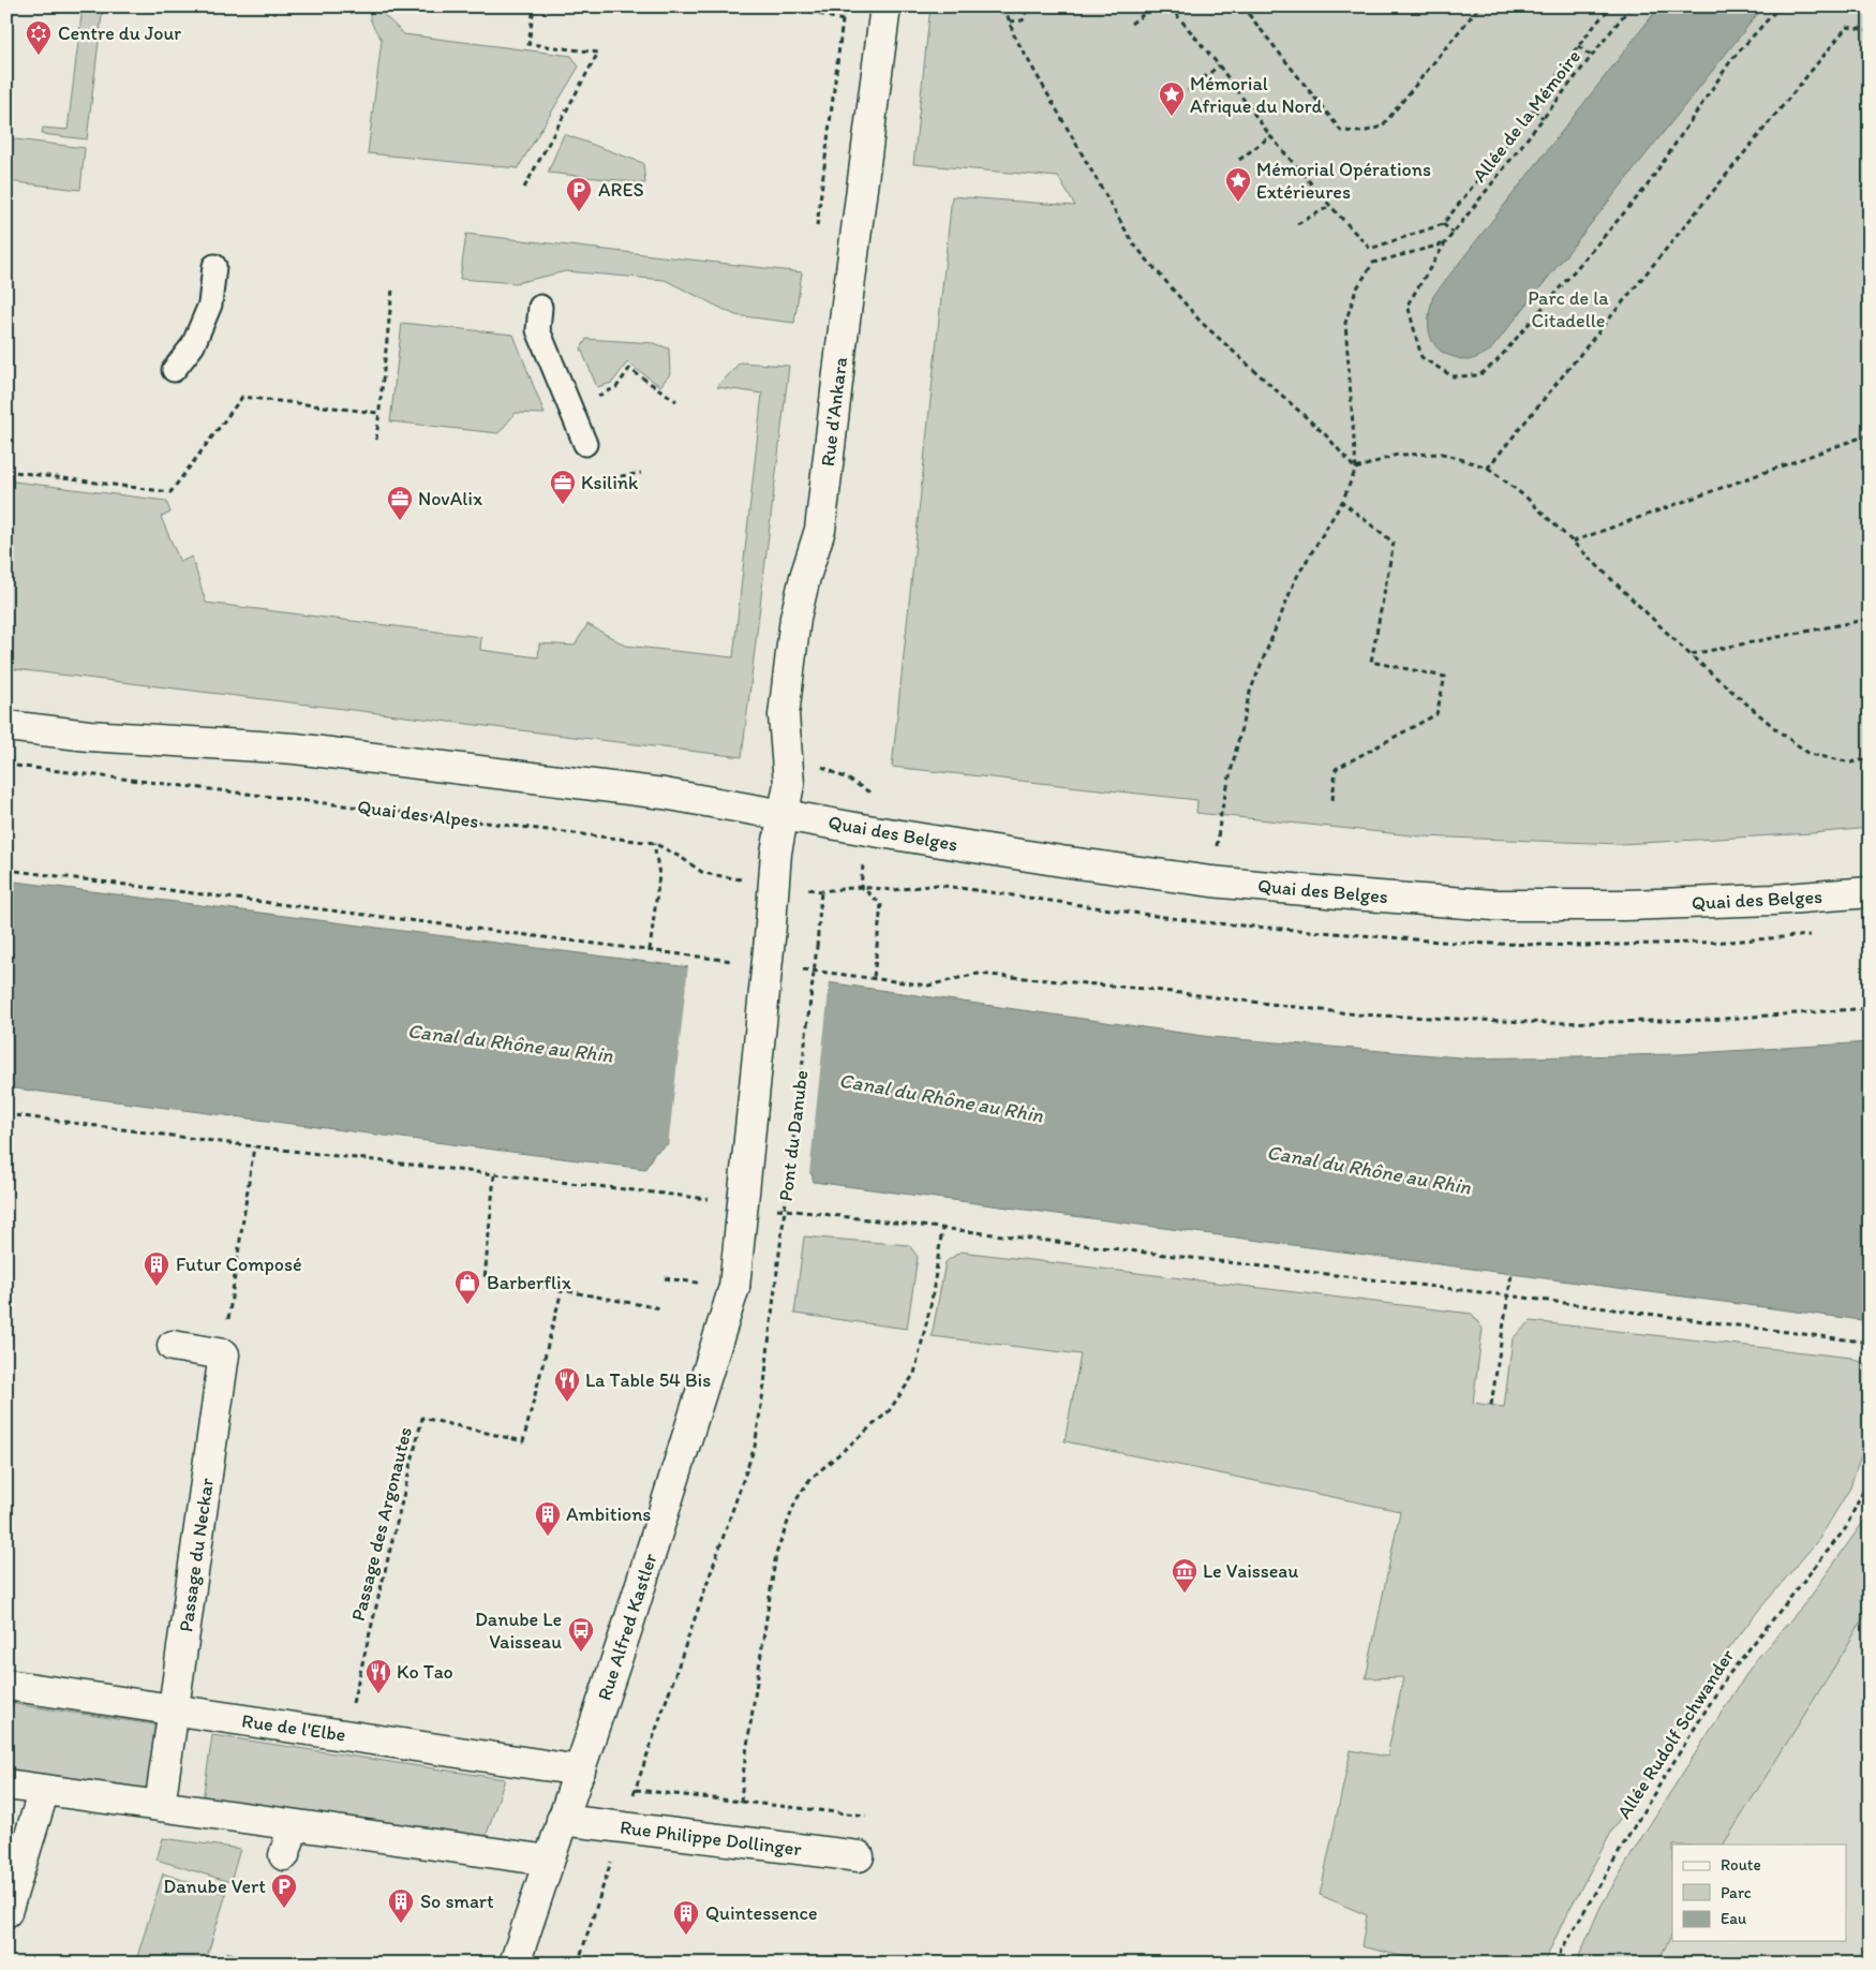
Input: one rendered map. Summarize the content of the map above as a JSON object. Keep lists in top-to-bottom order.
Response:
{
  "streets": {
    "street": [
      "Rue d'Ankara",
      "Quai des Belges",
      "Passage du Neckar",
      "Rue Alfred Kastler",
      "Rue de l'Elbe",
      "Rue Philippe Dollinger"
    ],
    "path": [
      "Allée de la Mémoire",
      "Quai des Alpes",
      "Pont du Danube",
      "Passage des Argonautes",
      "Allée Rudolf Schwander"
    ]
  },
  "crossings": [
    ["Rue d'Ankara", "Quai des Belges"],
    ["Quai des Alpes", "Pont du Danube"],
    ["Quai des Alpes", "Rue Alfred Kastler"],
    ["Pont du Danube", "Rue Philippe Dollinger"],
    ["Passage des Argonautes", "Rue de l'Elbe"],
    ["Passage du Neckar", "Rue de l'Elbe"],
    ["Rue Alfred Kastler", "Rue de l'Elbe"],
    ["Rue Alfred Kastler", "Rue Philippe Dollinger"]
  ],
  "water": ["Canal du Rhône au Rhin"],
  "parks": ["Parc de la Citadelle"],
  "places": {
    "synagogue": ["Centre du Jour"],
    "place": ["Mémorial Afrique du Nord", "Mémorial Opérations Extérieures"],
    "parking": ["ARES", "Danube Vert"],
    "office": ["Ksilink", "NovAlix"],
    "building": [
      "Futur Composé",
      "Ambitions",
      "So smart",
      "Quintessence"
    ],
    "shop": ["Barberflix"],
    "restaurant": ["La Table 54 Bis", "Ko Tao"],
    "museum": ["Le Vaisseau"],
    "bus stop": ["Danube Le Vaisseau"]
  },
  "legend": ["Route", "Parc", "Eau"]
}
